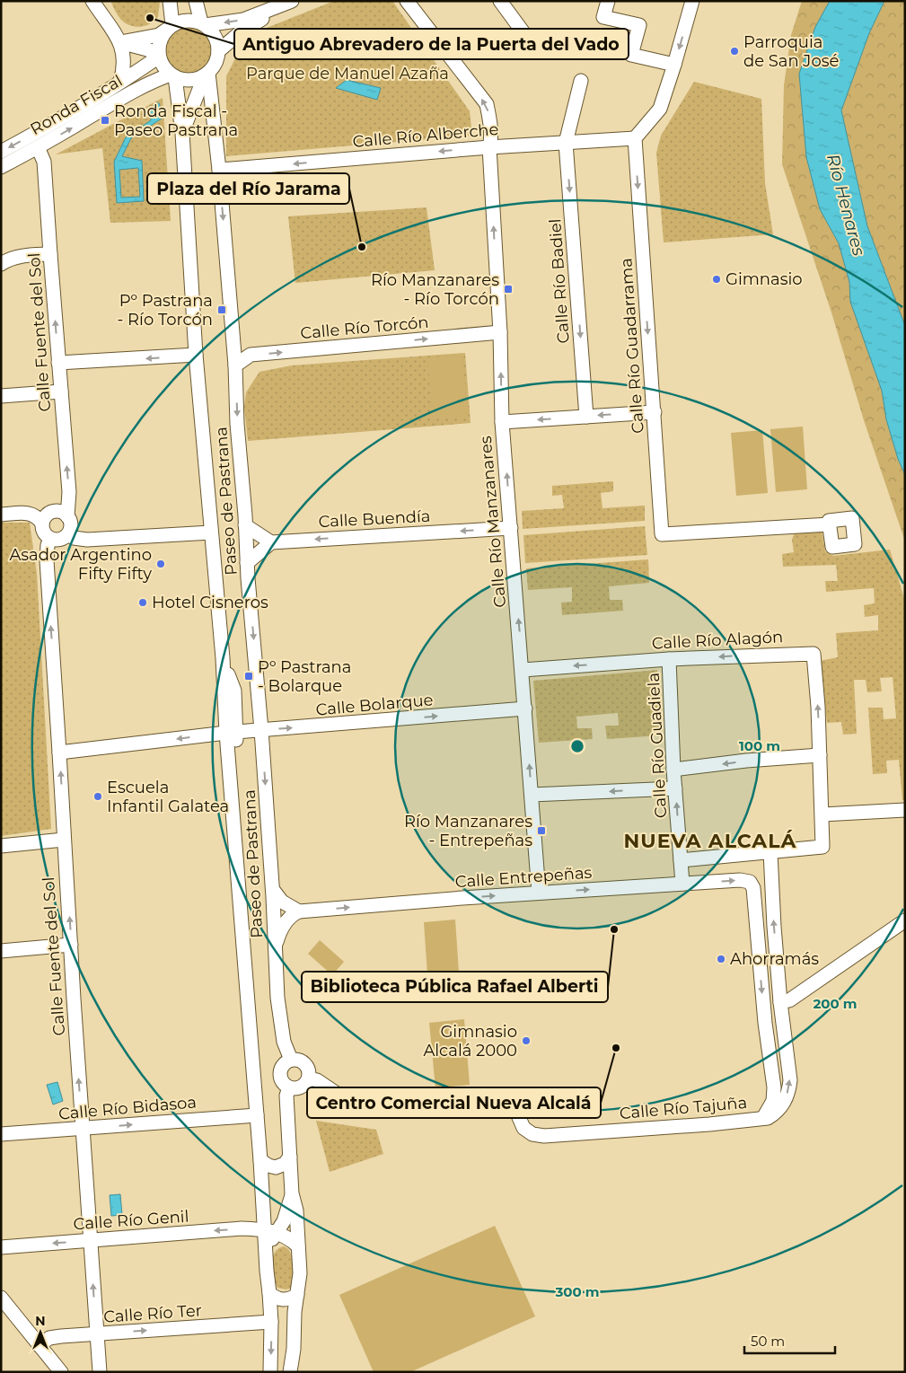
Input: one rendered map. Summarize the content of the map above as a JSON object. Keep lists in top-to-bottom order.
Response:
{
  "streets": {
    "street": [
      "Ronda Fiscal",
      "Calle Río Alberche",
      "Calle Río Badiel",
      "Calle Río Torcón",
      "Calle Fuente del Sol",
      "Calle Río Guadarrama",
      "Paseo de Pastrana",
      "Calle Buendía",
      "Calle Río Manzanares",
      "Calle Río Alagón",
      "Calle Bolarque",
      "Calle Río Guadiela",
      "Calle Entrepeñas",
      "Calle Río Bidasoa",
      "Calle Río Tajuña",
      "Calle Río Genil",
      "Calle Río Ter"
    ]
  },
  "crossings": [
    ["Ronda Fiscal", "Calle Fuente del Sol"],
    ["Ronda Fiscal", "Paseo de Pastrana"],
    ["Calle Río Alberche", "Calle Río Badiel"],
    ["Calle Río Alberche", "Calle Río Guadarrama"],
    ["Calle Río Alberche", "Paseo de Pastrana"],
    ["Calle Río Alberche", "Calle Río Manzanares"],
    ["Calle Río Torcón", "Paseo de Pastrana"],
    ["Calle Río Torcón", "Calle Río Manzanares"],
    ["Calle Fuente del Sol", "Calle Bolarque"],
    ["Calle Fuente del Sol", "Calle Río Bidasoa"],
    ["Calle Fuente del Sol", "Calle Río Genil"],
    ["Calle Fuente del Sol", "Calle Río Ter"],
    ["Paseo de Pastrana", "Calle Bolarque"],
    ["Paseo de Pastrana", "Calle Río Bidasoa"],
    ["Paseo de Pastrana", "Calle Río Tajuña"],
    ["Paseo de Pastrana", "Calle Río Genil"],
    ["Paseo de Pastrana", "Calle Río Ter"],
    ["Calle Buendía", "Calle Río Manzanares"],
    ["Calle Río Manzanares", "Calle Río Alagón"],
    ["Calle Río Manzanares", "Calle Bolarque"],
    ["Calle Río Manzanares", "Calle Entrepeñas"],
    ["Calle Río Alagón", "Calle Río Guadiela"],
    ["Calle Río Guadiela", "Calle Entrepeñas"]
  ],
  "one_way": [
    "Calle Río Alberche",
    "Calle Río Badiel",
    "Calle Río Torcón",
    "Calle Fuente del Sol",
    "Calle Río Guadarrama",
    "Calle Buendía",
    "Calle Río Manzanares",
    "Calle Río Bidasoa",
    "Calle Río Genil",
    "Calle Río Ter"
  ],
  "districts": ["NUEVA ALCALÁ"],
  "water": ["Río Henares"],
  "parks": ["Parque de Manuel Azaña"],
  "places": {
    "other": [
      "Antiguo Abrevadero de la Puerta del Vado",
      "Parroquia de San José",
      "Plaza del Río Jarama",
      "Gimnasio",
      "Asador Argentino Fifty Fifty",
      "Hotel Cisneros",
      "Escuela Infantil Galatea",
      "Biblioteca Pública Rafael Alberti",
      "Ahorramás",
      "Gimnasio Alcalá 2000",
      "Centro Comercial Nueva Alcalá"
    ],
    "transit": [
      "Ronda Fiscal - Paseo Pastrana",
      "Río Manzanares - Río Torcón",
      "Pº Pastrana - Río Torcón",
      "Pº Pastrana - Bolarque",
      "Río Manzanares - Entrepeñas"
    ]
  },
  "scale_bar": "50 m",
  "north": "top",
  "rings": ["100 m", "200 m", "300 m"]
}
